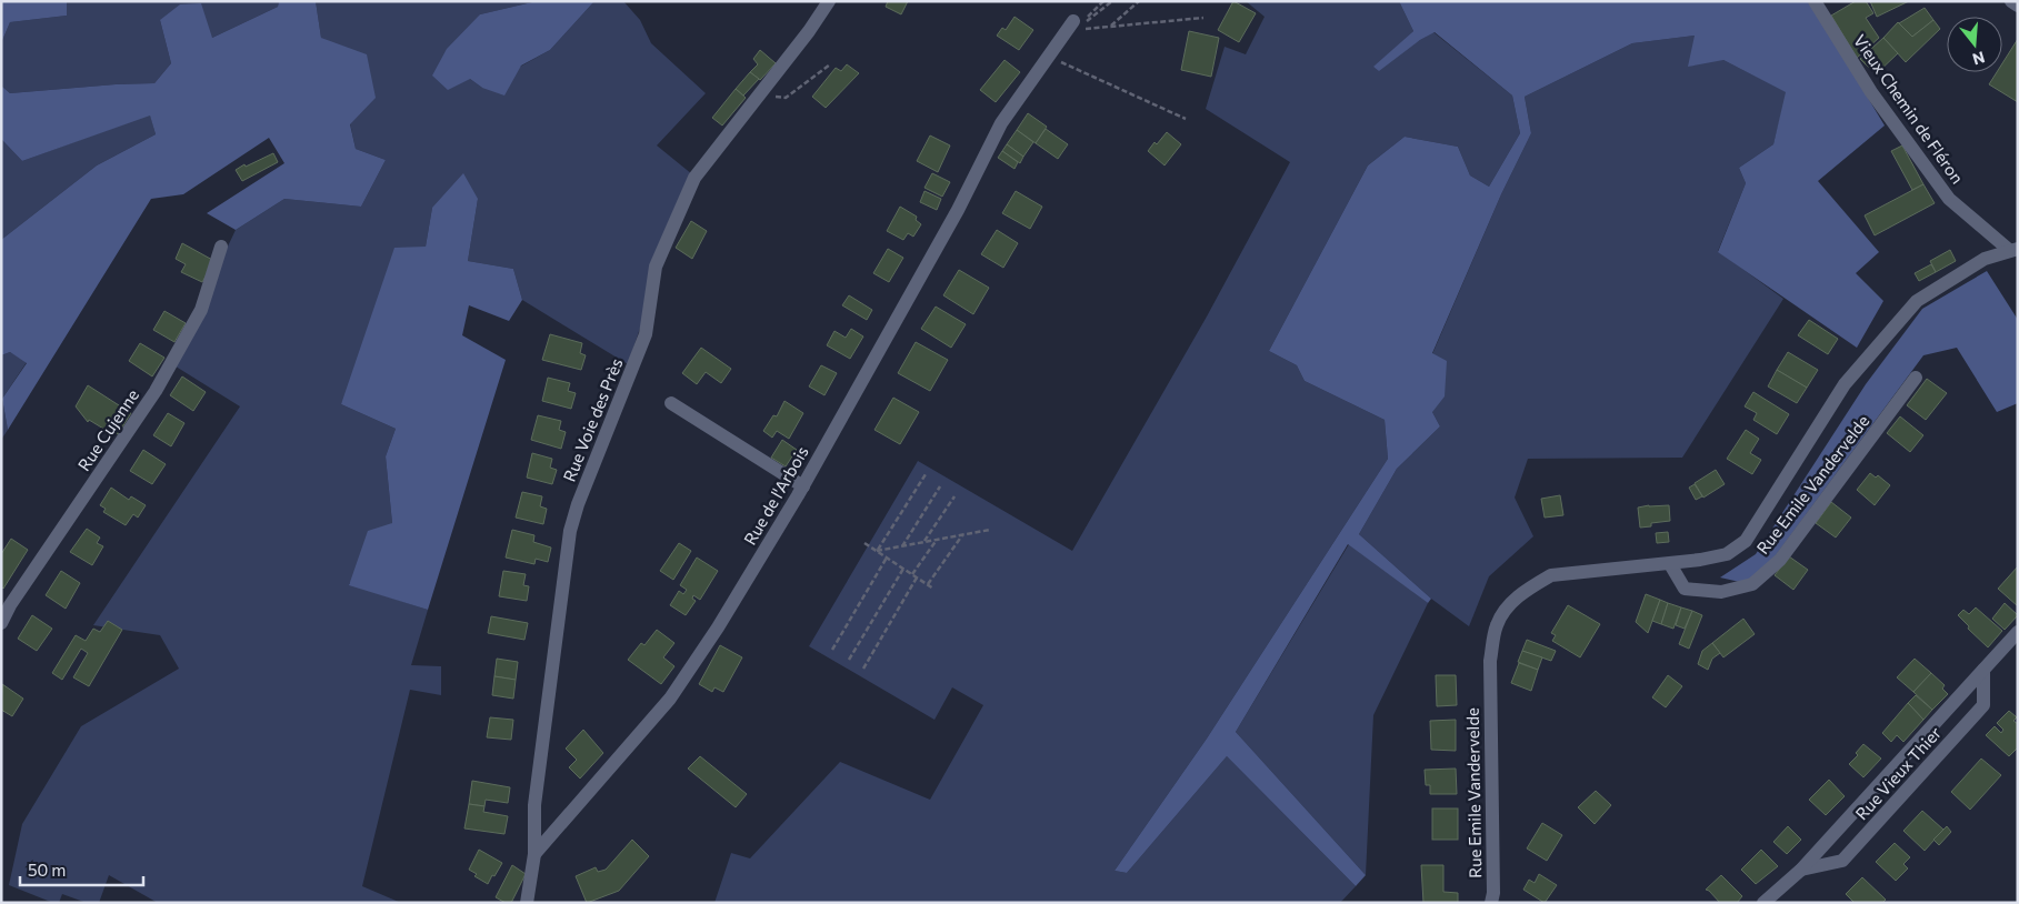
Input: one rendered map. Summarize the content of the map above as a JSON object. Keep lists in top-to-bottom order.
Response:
{
  "streets": {
    "street": [
      "Vieux Chemin de Fléron",
      "Rue Voie des Près",
      "Rue Cujenne",
      "Rue Emile Vandervelde",
      "Rue de l'Arbois",
      "Rue Vieux Thier"
    ]
  },
  "crossings": [
    ["Rue Voie des Près", "Rue de l'Arbois"]
  ],
  "scale_bar": "50 m",
  "north": "bottom"
}
